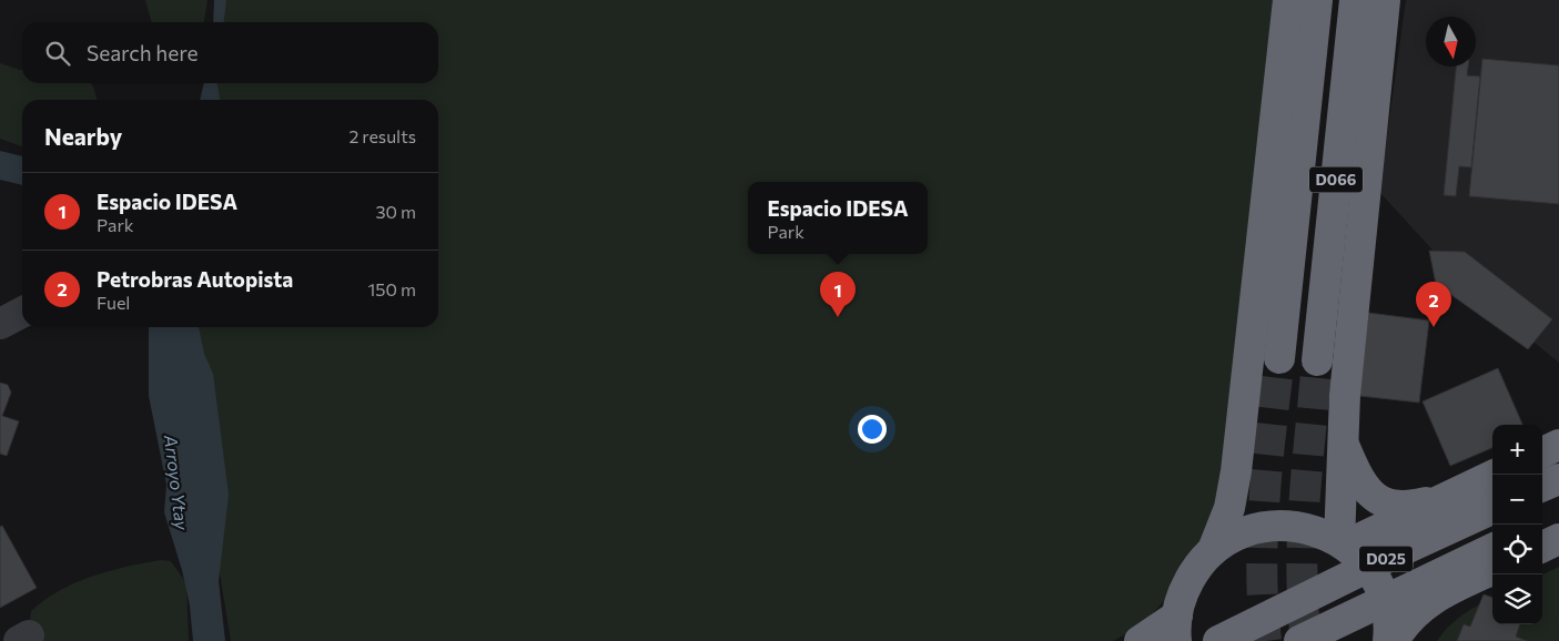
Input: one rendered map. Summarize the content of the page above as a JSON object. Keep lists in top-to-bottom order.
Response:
{
  "streets": {
    "highway": ["D066", "D025"]
  },
  "water": ["Arroyo Ytay"],
  "north": "bottom",
  "page": {
    "search": "Search here",
    "heading": ["Nearby", "2 results"],
    "list": [
      {
        "mark": "1",
        "name": "Espacio IDESA",
        "note": "Park",
        "value": "30 m"
      },
      {
        "mark": "2",
        "name": "Petrobras Autopista",
        "note": "Fuel",
        "value": "150 m"
      }
    ],
    "popup": ["Espacio IDESA", "Park"],
    "pins": ["1", "2"],
    "map_buttons": ["+", "−"]
  }
}
